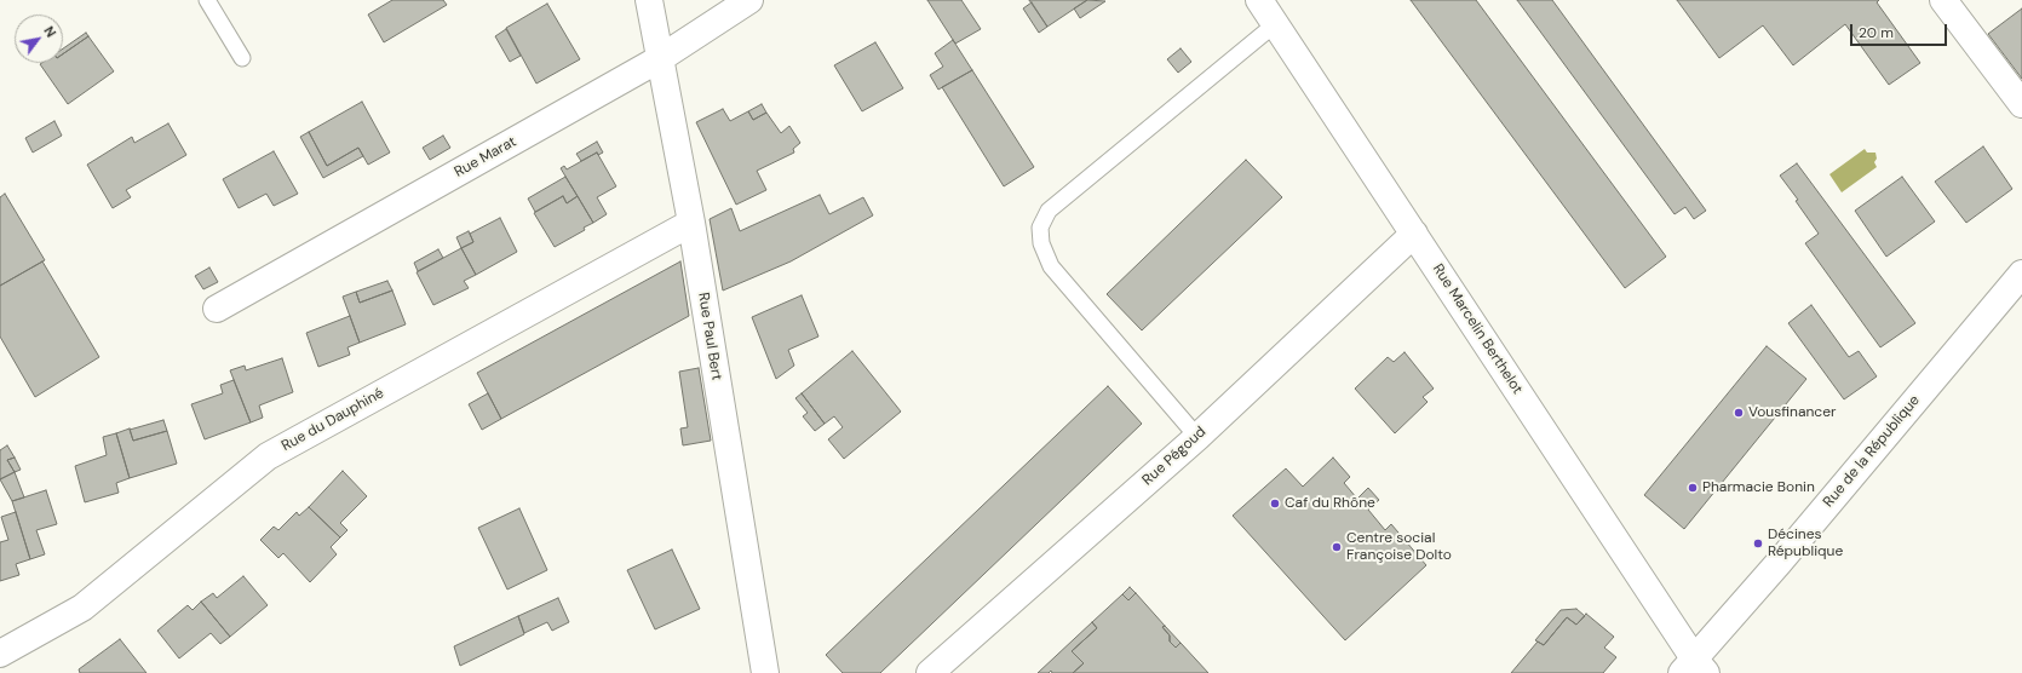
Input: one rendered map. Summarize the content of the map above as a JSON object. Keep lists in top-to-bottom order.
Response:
{
  "streets": {
    "street": [
      "Rue Marat",
      "Rue Marcelin Berthelot",
      "Rue Paul Bert",
      "Rue du Dauphiné",
      "Rue de la République",
      "Rue Pégoud"
    ]
  },
  "crossings": [
    ["Rue Marat", "Rue Paul Bert"],
    ["Rue Marcelin Berthelot", "Rue de la République"],
    ["Rue Marcelin Berthelot", "Rue Pégoud"],
    ["Rue Paul Bert", "Rue du Dauphiné"]
  ],
  "places": [
    "Vousfinancer",
    "Pharmacie Bonin",
    "Caf du Rhône",
    "Décines République",
    "Centre social Françoise Dolto"
  ],
  "scale_bar": "20 m",
  "north": "top right"
}
